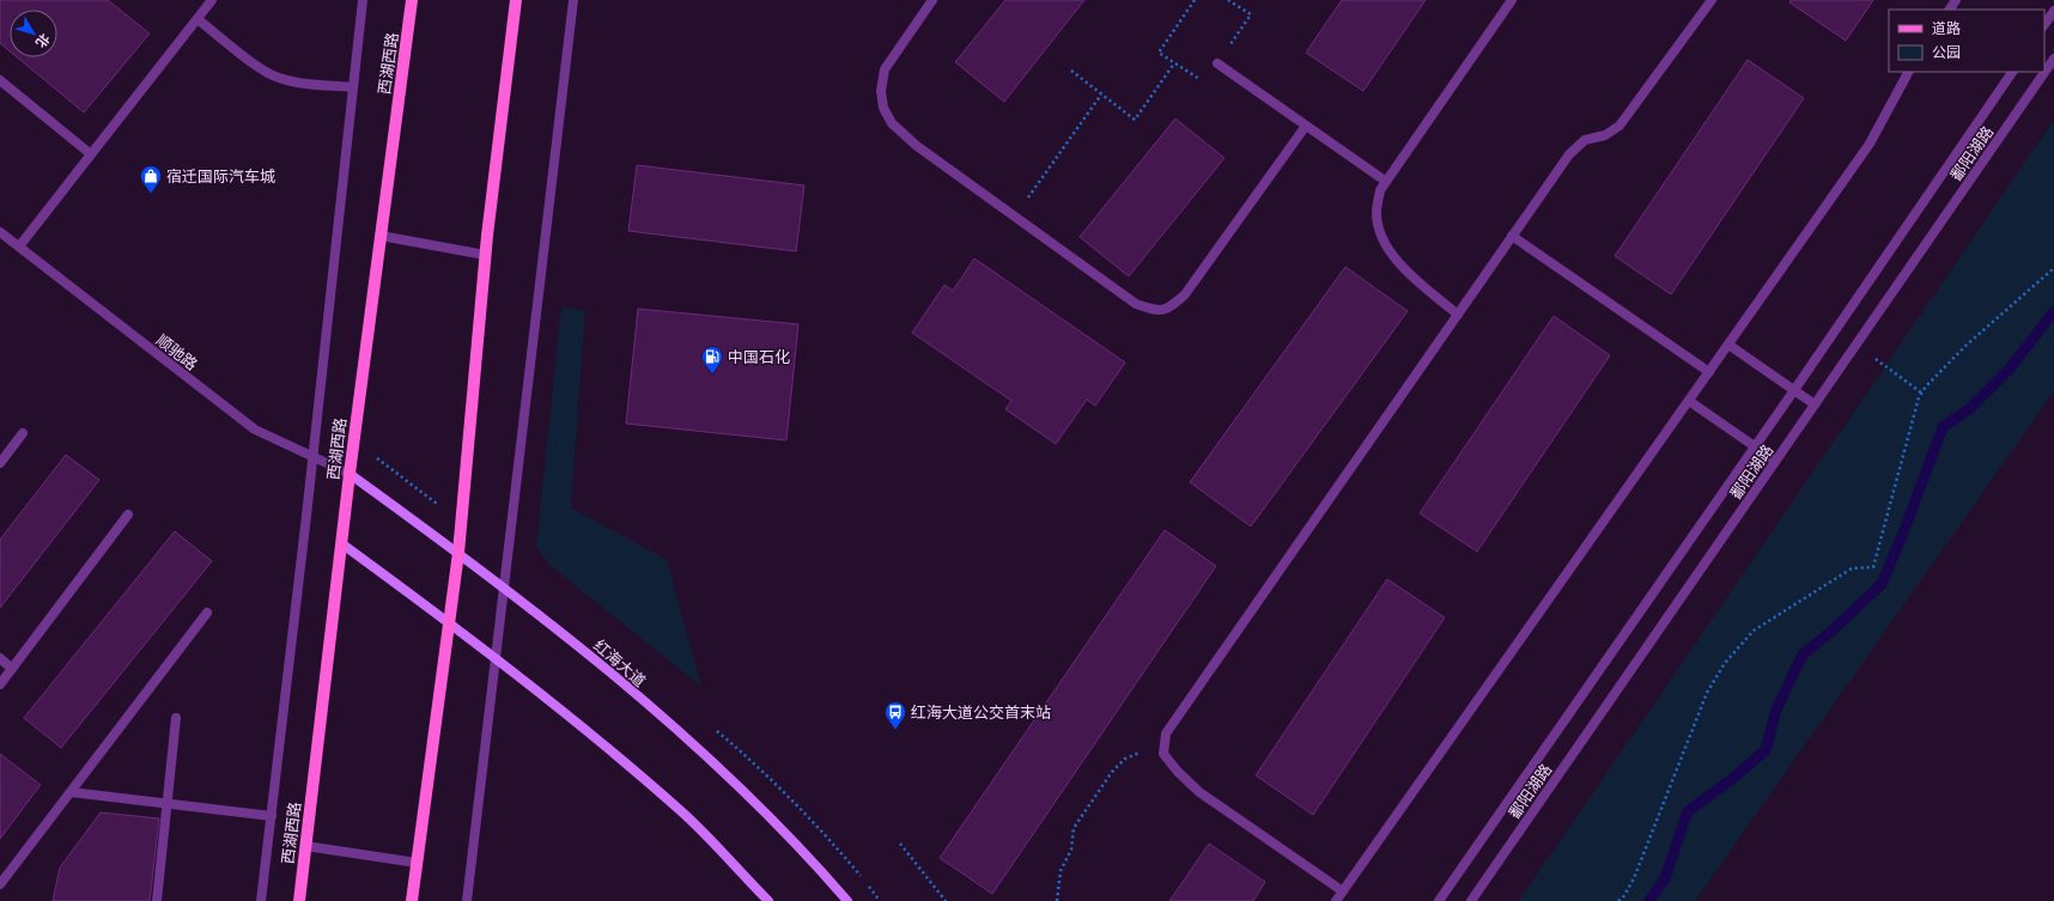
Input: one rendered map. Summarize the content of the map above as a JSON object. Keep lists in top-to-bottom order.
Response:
{
  "streets": {
    "main road": ["西湖西路", "红海大道"],
    "street": ["鄱阳湖路", "顺驰路"]
  },
  "crossings": [
    ["西湖西路", "顺驰路"],
    ["西湖西路", "红海大道"],
    ["顺驰路", "红海大道"]
  ],
  "places": {
    "shop": ["宿迁国际汽车城"],
    "fuel station": ["中国石化"],
    "bus stop": ["红海大道公交首末站"]
  },
  "legend": ["道路", "公园"],
  "north": "bottom right"
}
